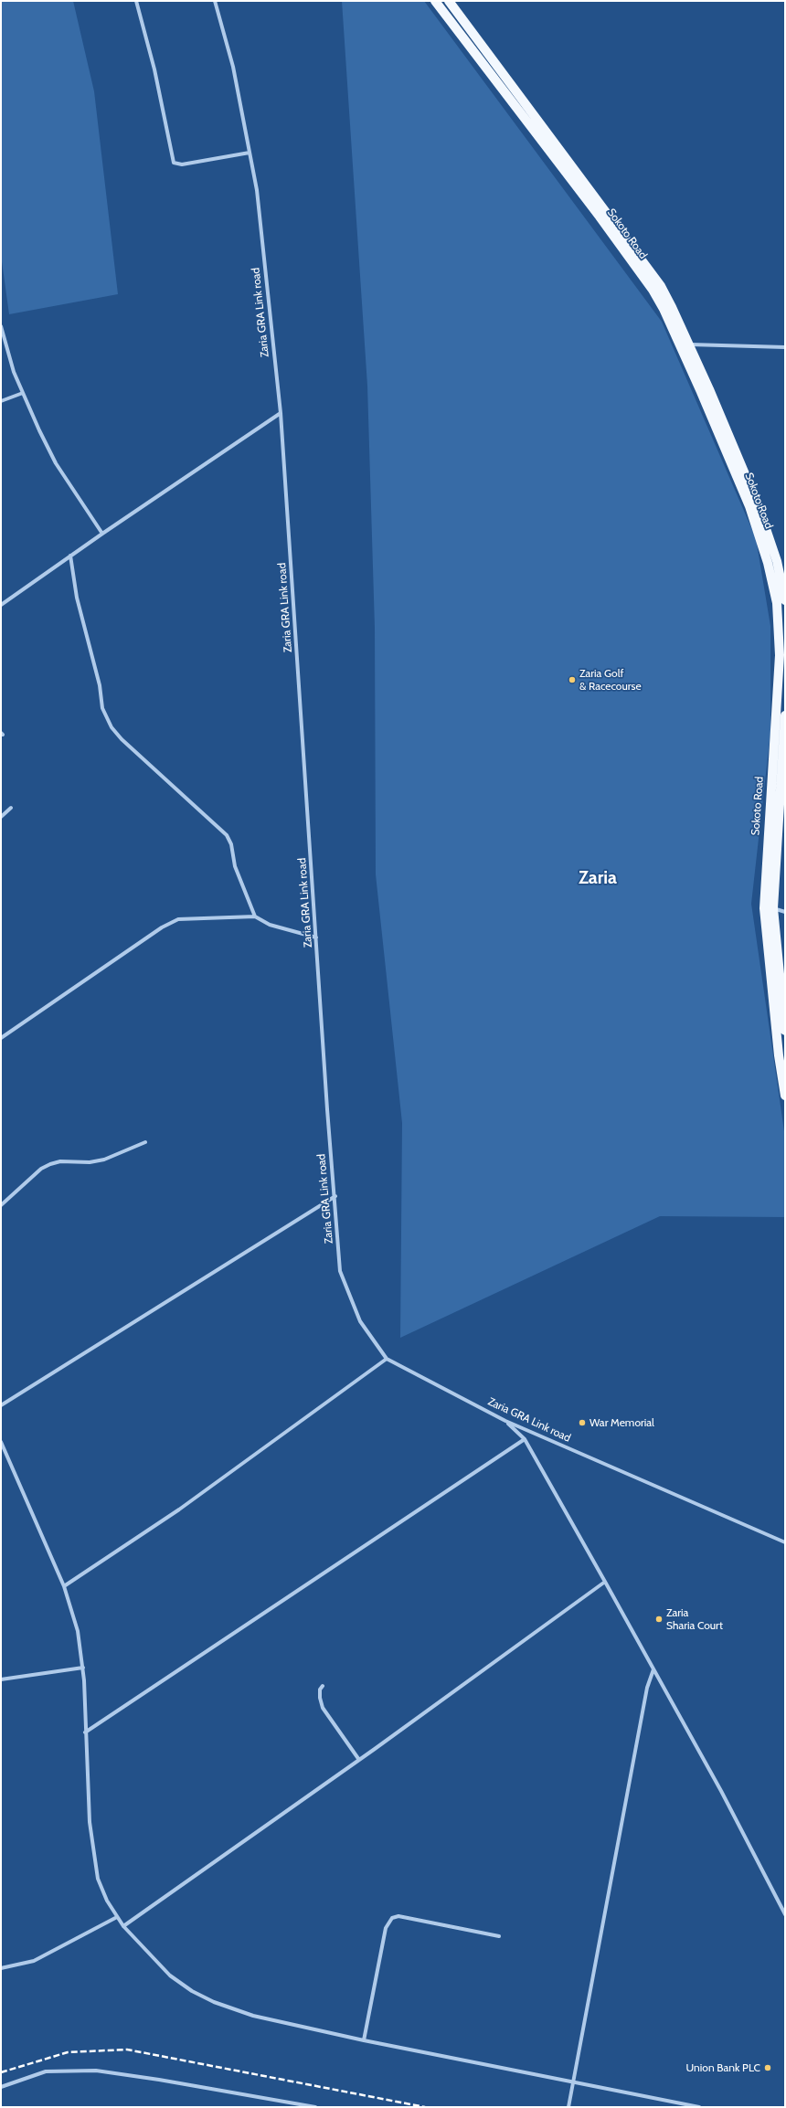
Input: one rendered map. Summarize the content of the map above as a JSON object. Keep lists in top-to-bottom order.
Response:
{
  "streets": {
    "main road": ["Sokoto Road"],
    "street": ["Zaria GRA Link road"]
  },
  "districts": ["Zaria"],
  "places": [
    "Zaria Golf & Racecourse",
    "War Memorial",
    "Zaria Sharia Court",
    "Union Bank PLC"
  ]
}
